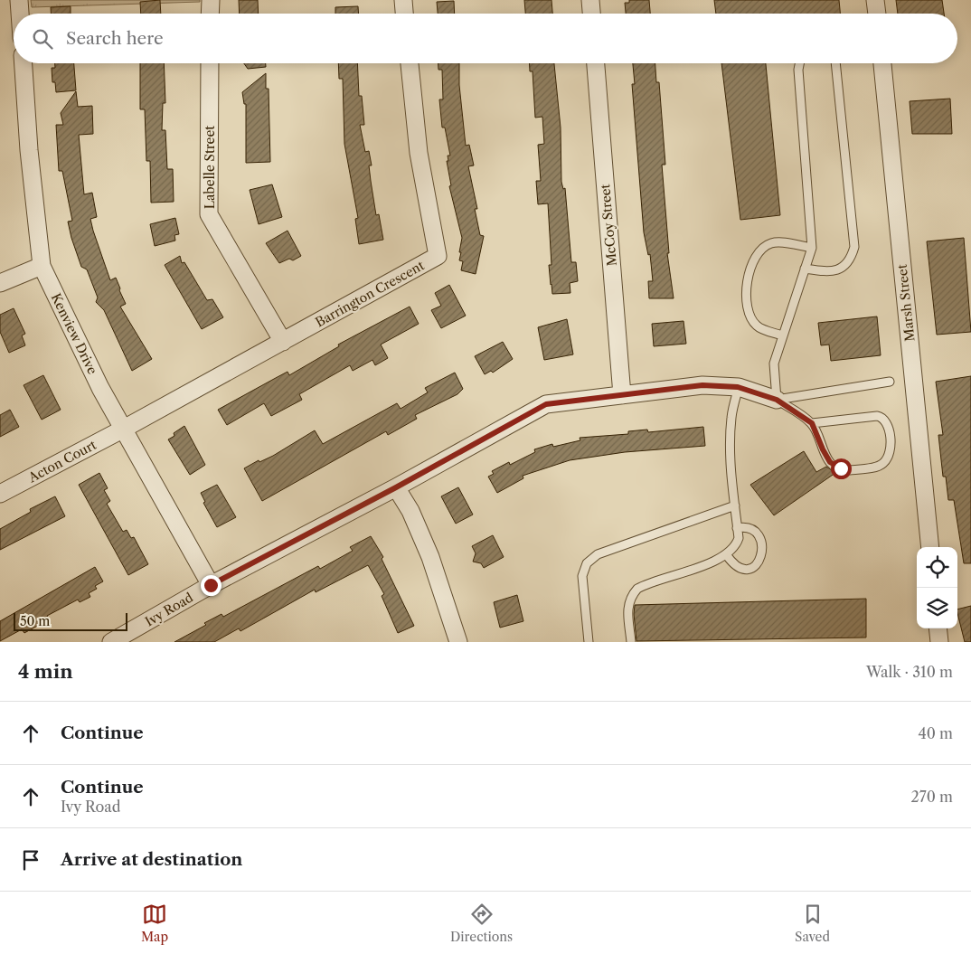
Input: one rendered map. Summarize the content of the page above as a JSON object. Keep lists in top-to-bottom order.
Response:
{
  "streets": {
    "street": [
      "Labelle Street",
      "McCoy Street",
      "Barrington Crescent",
      "Marsh Street",
      "Kenview Drive",
      "Acton Court",
      "Ivy Road"
    ]
  },
  "crossings": [
    ["Labelle Street", "Barrington Crescent"],
    ["McCoy Street", "Ivy Road"],
    ["Barrington Crescent", "Kenview Drive"],
    ["Barrington Crescent", "Acton Court"],
    ["Kenview Drive", "Acton Court"],
    ["Kenview Drive", "Ivy Road"]
  ],
  "scale_bar": "50 m",
  "page": {
    "search": "Search here",
    "scale": "50 m",
    "heading": ["4 min", "Walk · 310 m"],
    "list": [
      ["Continue", "40 m"],
      ["Continue", "Ivy Road", "270 m"],
      "Arrive at destination"
    ],
    "nav": ["Map", "Directions", "Saved"]
  }
}
